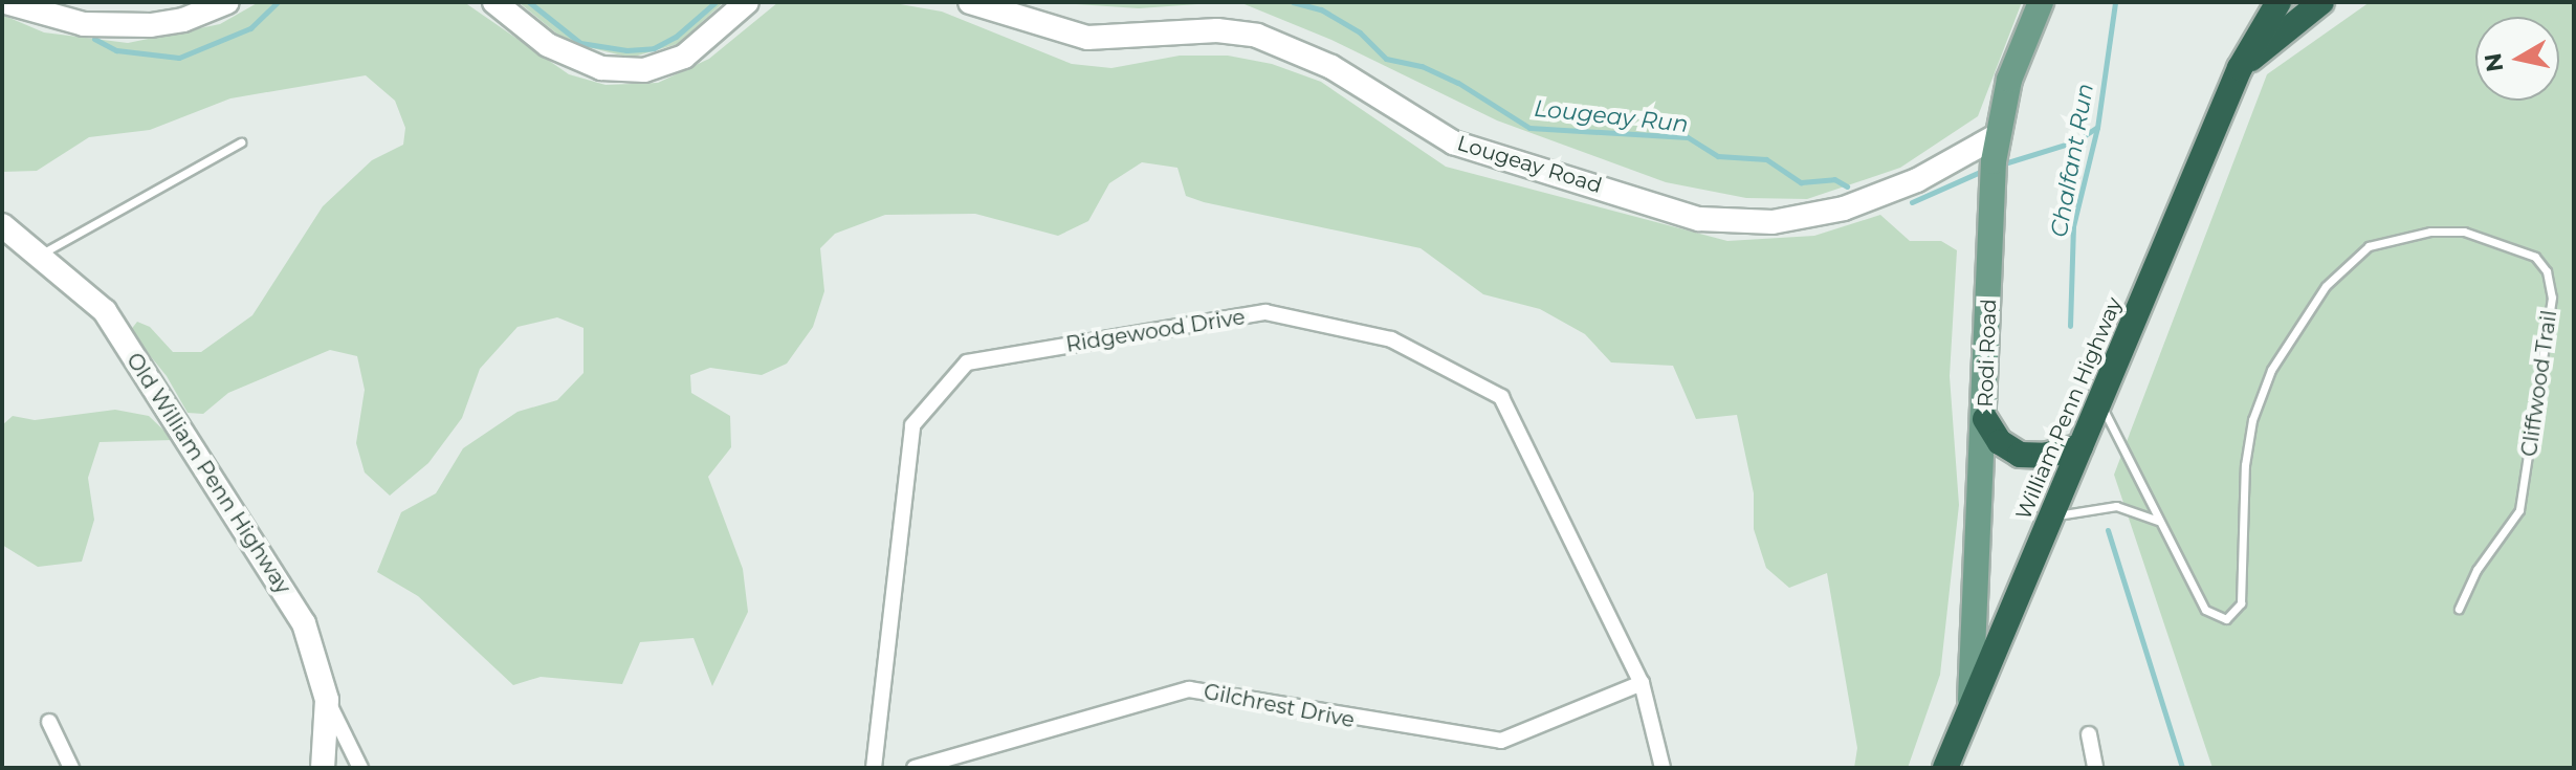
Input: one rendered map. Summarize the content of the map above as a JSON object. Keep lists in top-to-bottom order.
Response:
{
  "streets": {
    "highway": ["William Penn Highway"],
    "main road": ["Rodi Road"],
    "street": [
      "Lougeay Road",
      "Ridgewood Drive",
      "Old William Penn Highway",
      "Gilchrest Drive"
    ],
    "lane": ["Cliffwood Trail"]
  },
  "crossings": [
    ["Lougeay Road", "Rodi Road"],
    ["Ridgewood Drive", "Gilchrest Drive"],
    ["Rodi Road", "William Penn Highway"],
    ["Cliffwood Trail", "William Penn Highway"]
  ],
  "water": ["Lougeay Run", "Chalfant Run"],
  "north": "left"
}
